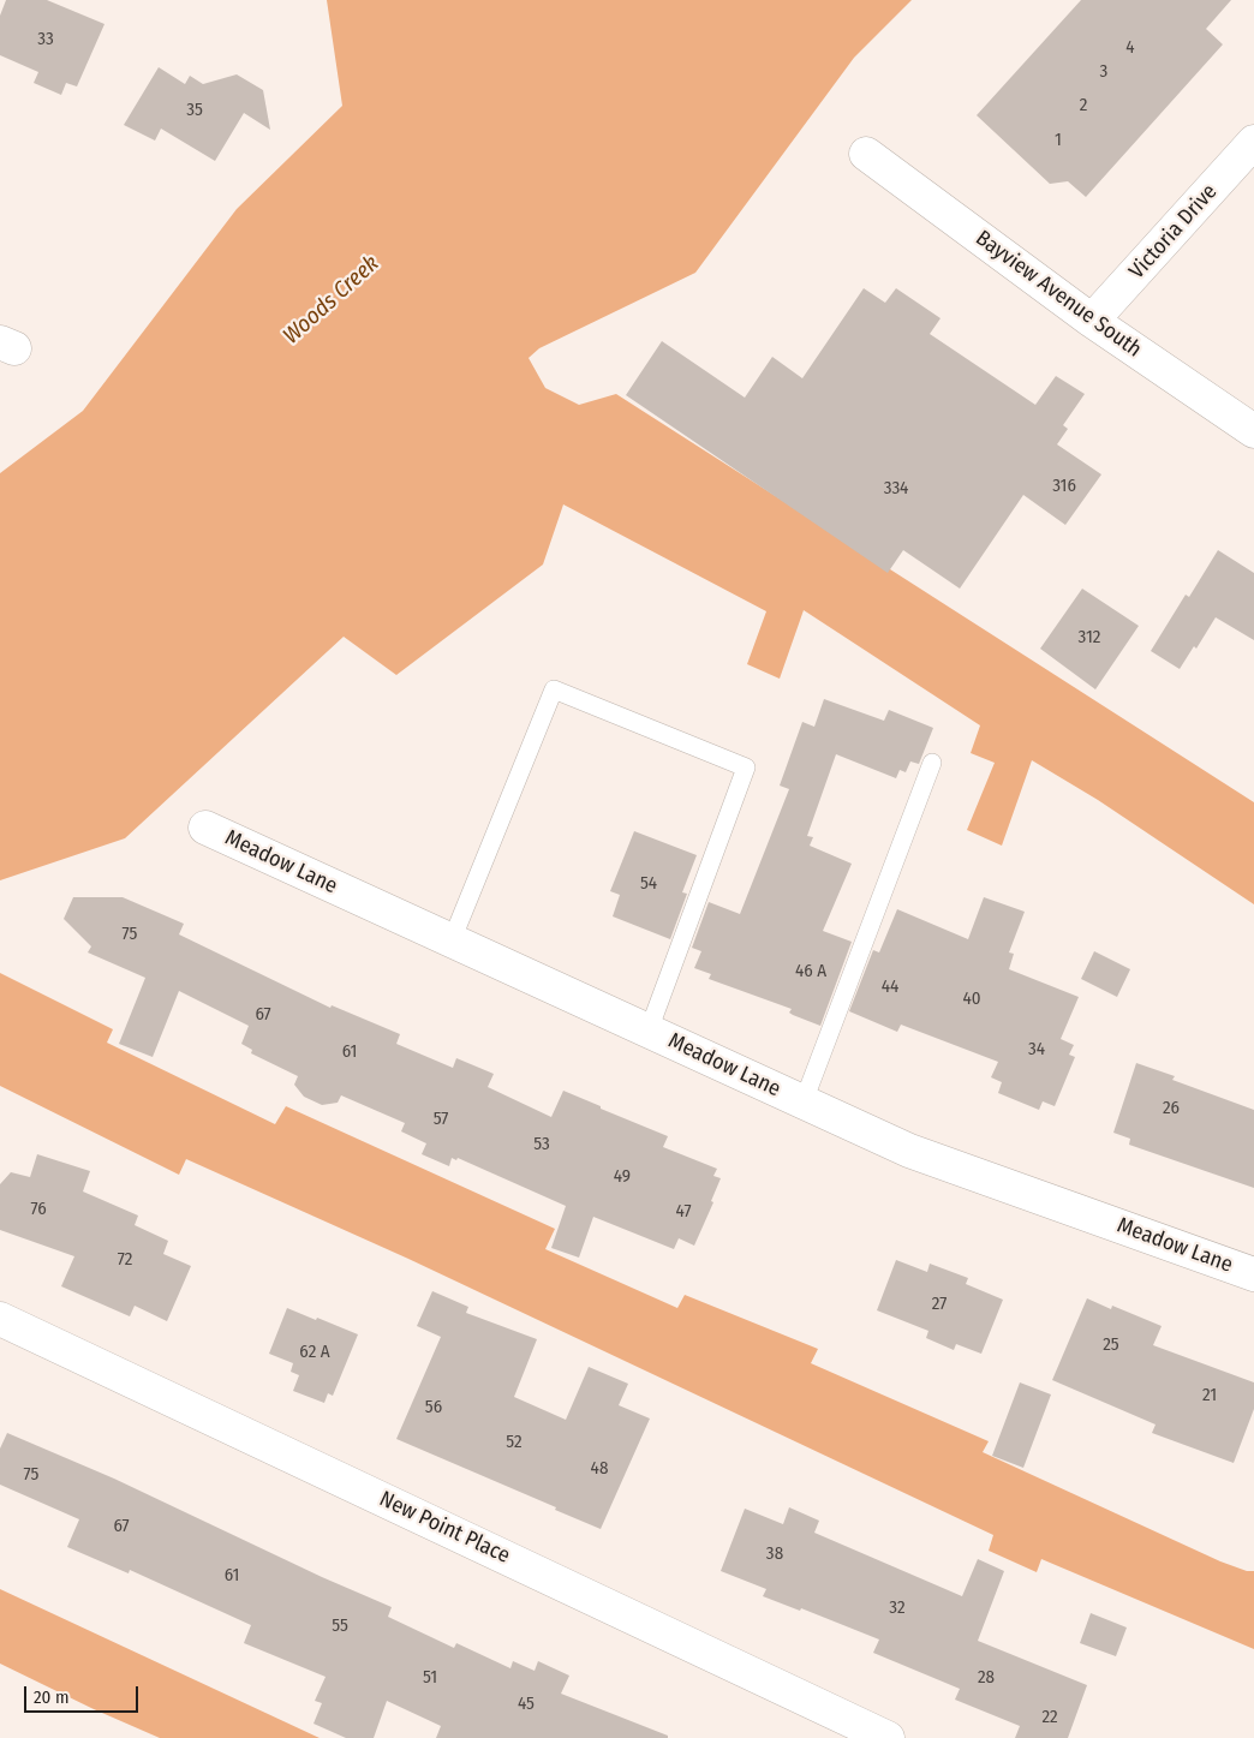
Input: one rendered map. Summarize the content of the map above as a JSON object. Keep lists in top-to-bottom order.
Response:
{
  "streets": {
    "street": [
      "Victoria Drive",
      "Bayview Avenue South",
      "Meadow Lane",
      "New Point Place"
    ]
  },
  "crossings": [
    ["Victoria Drive", "Bayview Avenue South"]
  ],
  "water": ["Woods Creek"],
  "house_numbers": [
    "33",
    "4",
    "3",
    "2",
    "35",
    "1",
    "316",
    "334",
    "312",
    "54",
    "75",
    "46 A",
    "44",
    "40",
    "67",
    "34",
    "61",
    "26",
    "57",
    "53",
    "49",
    "76",
    "47",
    "72",
    "27",
    "25",
    "62 A",
    "21",
    "56",
    "52",
    "48",
    "75",
    "67",
    "38",
    "61",
    "32",
    "55",
    "51",
    "28",
    "45",
    "22"
  ],
  "scale_bar": "20 m"
}
